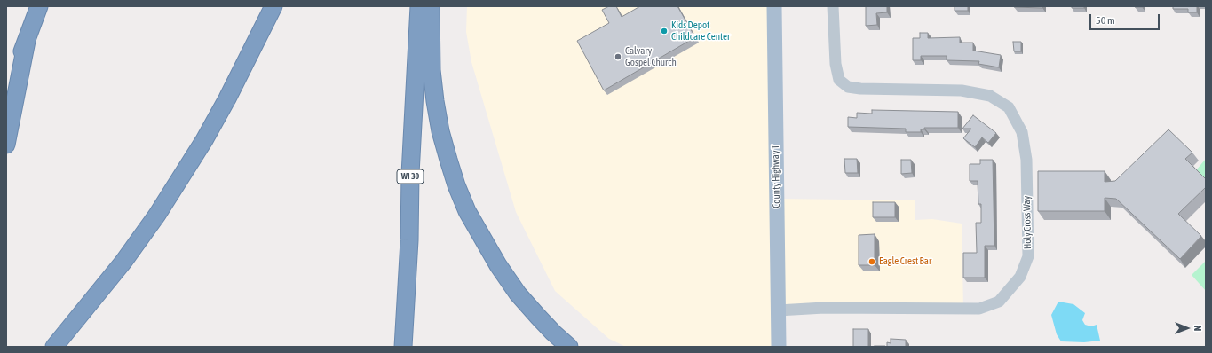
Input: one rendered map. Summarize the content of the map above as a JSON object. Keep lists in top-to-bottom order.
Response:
{
  "streets": {
    "highway": ["WI 30"],
    "main road": ["County Highway T"],
    "street": ["Holy Cross Way"]
  },
  "crossings": [
    ["County Highway T", "Holy Cross Way"]
  ],
  "places": ["Kids Depot Childcare Center", "Calvary Gospel Church", "Eagle Crest Bar"],
  "scale_bar": "50 m",
  "north": "right"
}
